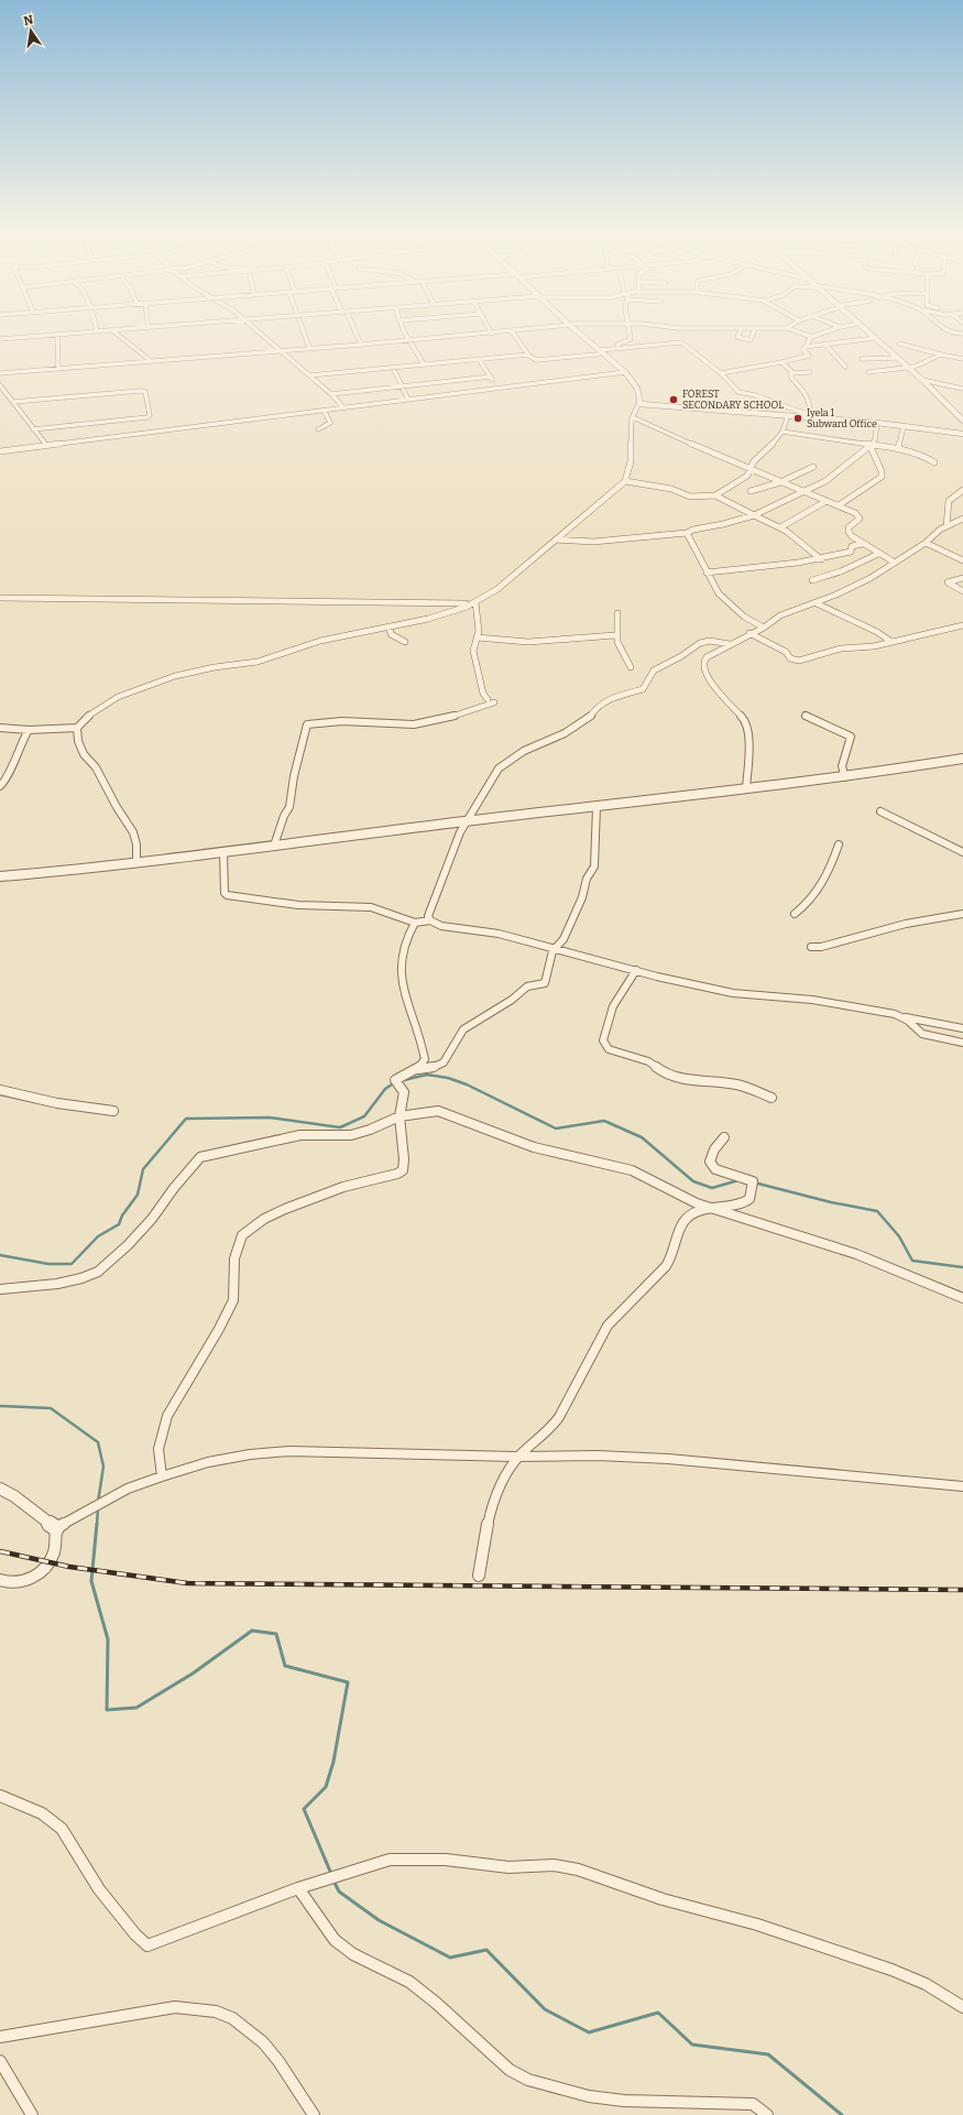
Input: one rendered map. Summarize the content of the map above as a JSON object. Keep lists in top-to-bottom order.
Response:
{
  "places": ["FOREST SECONDARY SCHOOL", "Iyela 1 Subward Office"],
  "north": "top"
}
